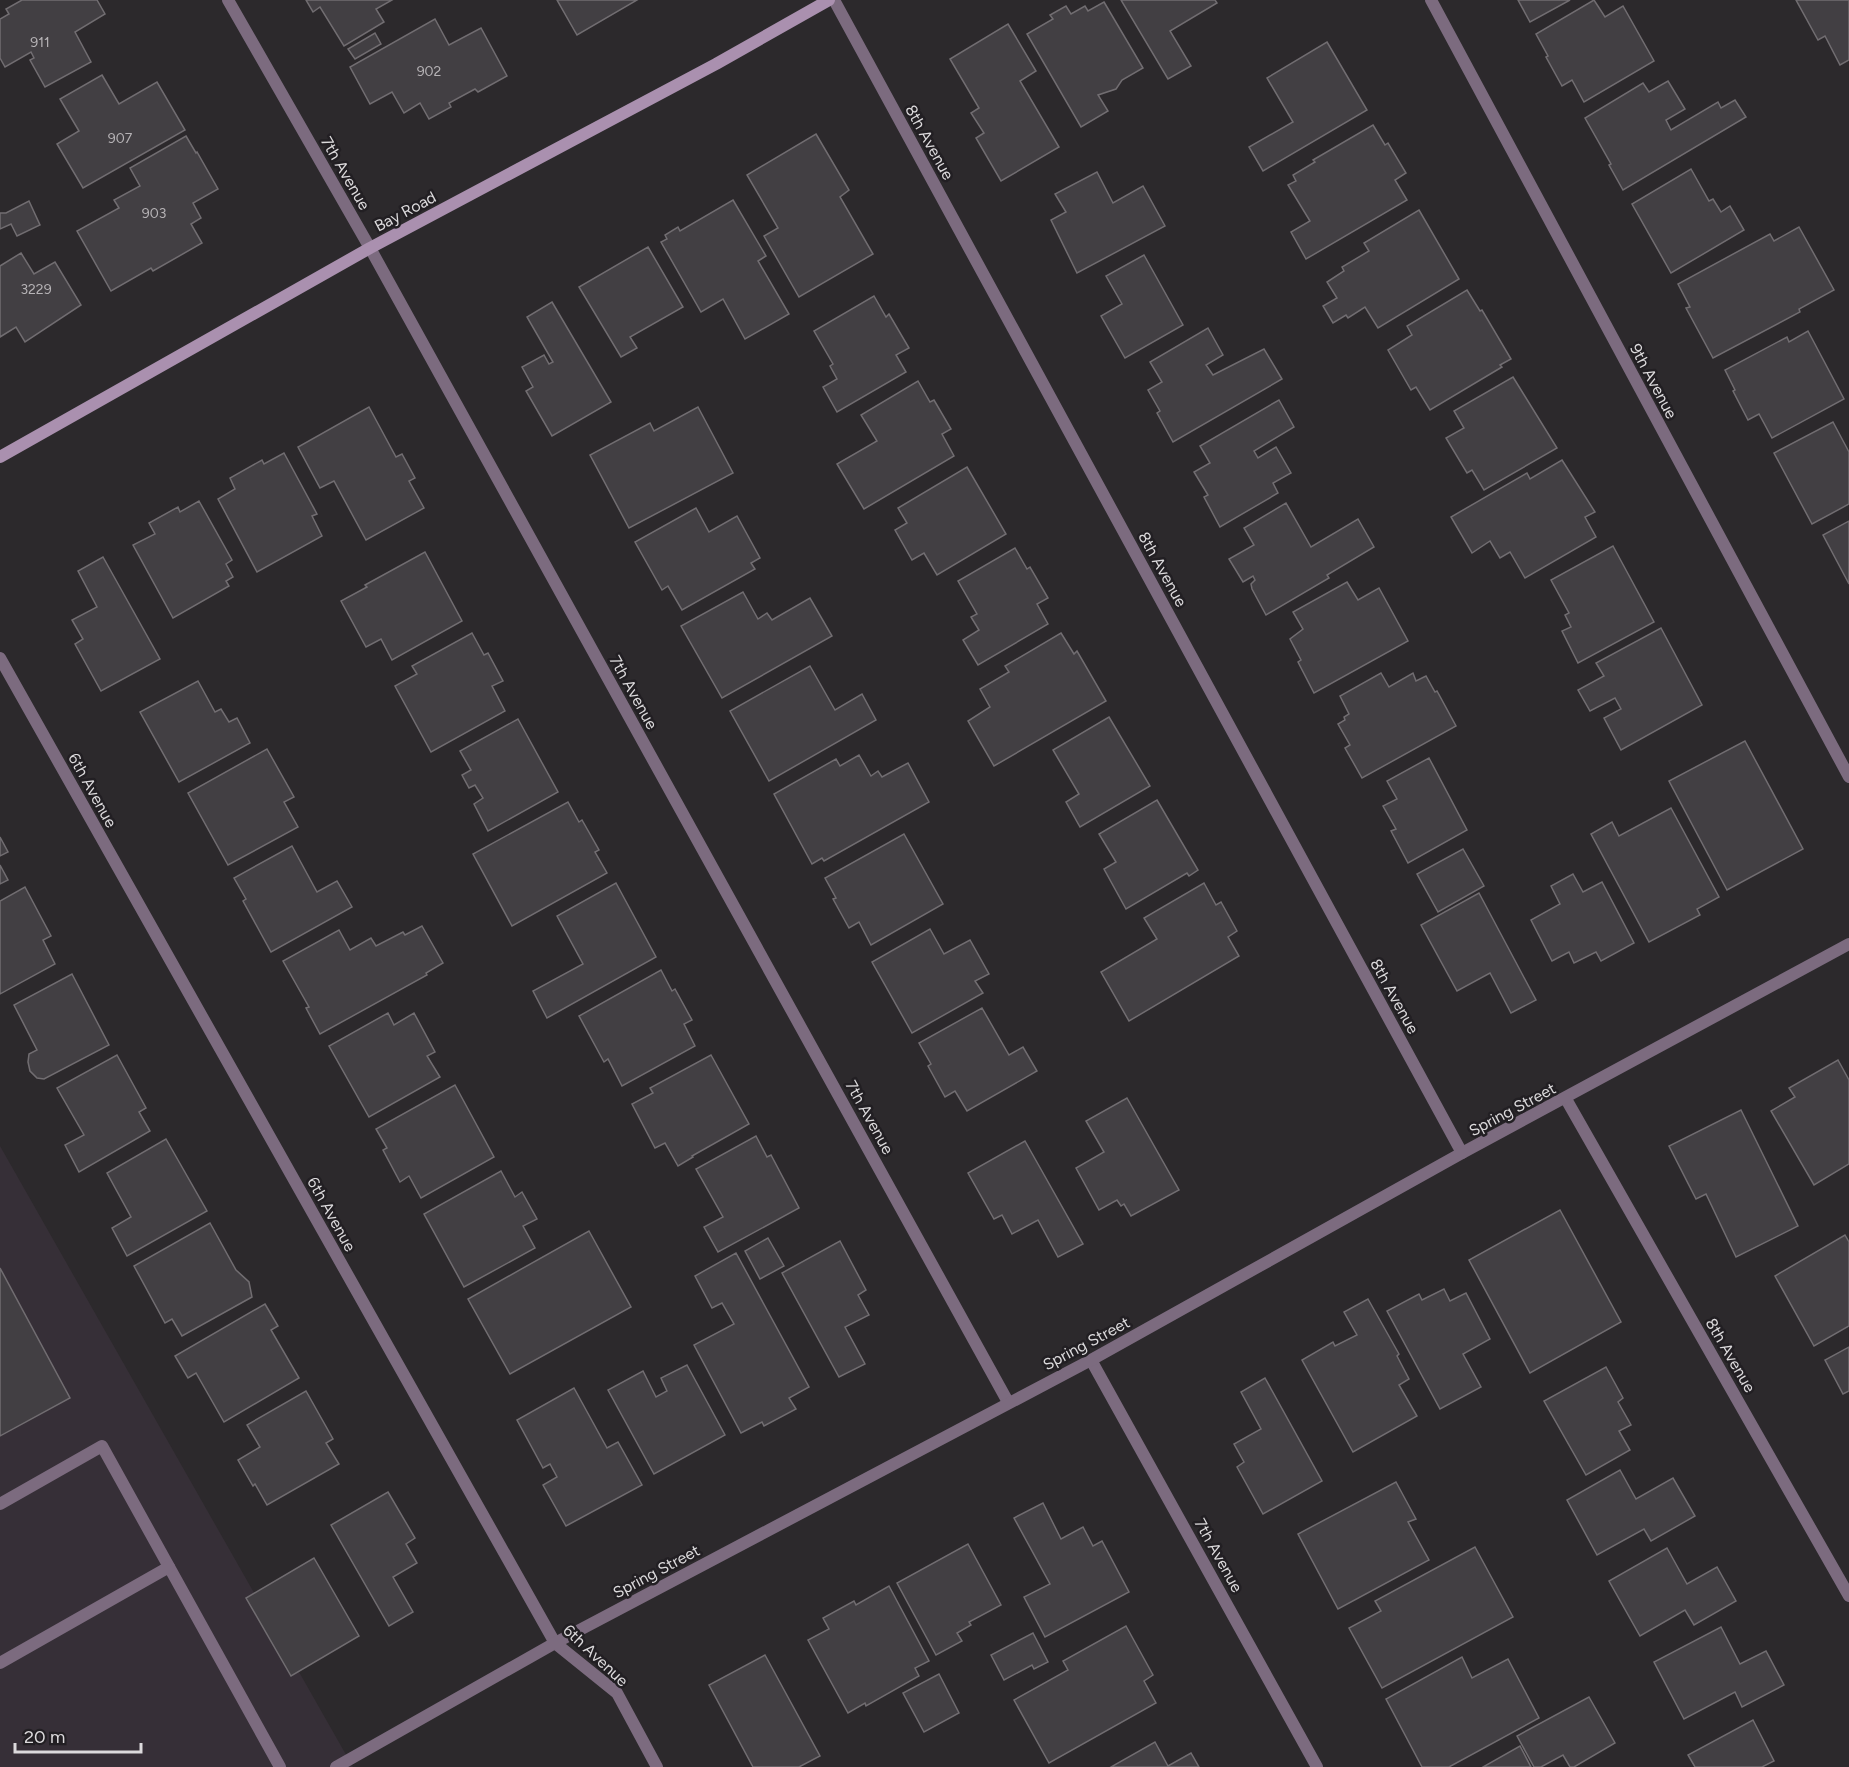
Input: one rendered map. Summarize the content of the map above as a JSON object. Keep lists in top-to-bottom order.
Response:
{
  "streets": {
    "street": [
      "8th Avenue",
      "7th Avenue",
      "Bay Road",
      "9th Avenue",
      "6th Avenue",
      "Spring Street"
    ]
  },
  "crossings": [
    ["8th Avenue", "Spring Street"],
    ["7th Avenue", "Bay Road"],
    ["7th Avenue", "Spring Street"],
    ["6th Avenue", "Spring Street"]
  ],
  "house_numbers": [
    "911",
    "902",
    "907",
    "903",
    "3229"
  ],
  "scale_bar": "20 m"
}
